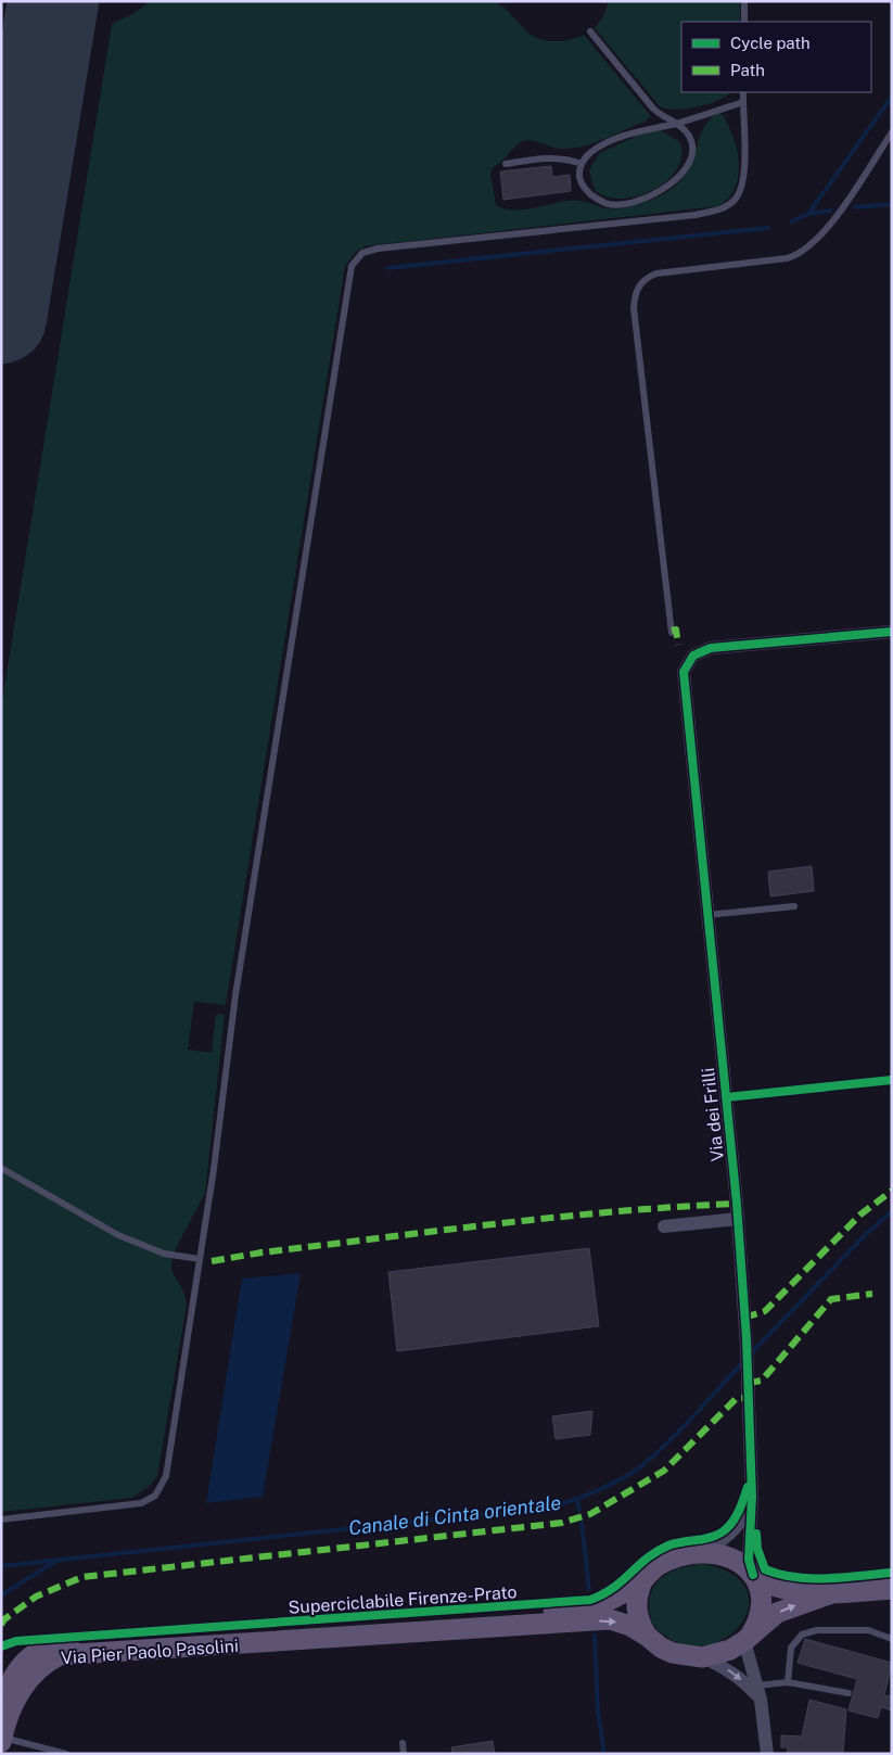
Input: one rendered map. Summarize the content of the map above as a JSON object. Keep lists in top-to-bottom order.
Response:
{
  "streets": {
    "main road": ["Via Pier Paolo Pasolini"],
    "street": ["Via dei Frilli"],
    "cycle path": ["Superciclabile Firenze-Prato"]
  },
  "crossings": [
    ["Via dei Frilli", "Via Pier Paolo Pasolini"]
  ],
  "water": ["Canale di Cinta orientale"],
  "legend": ["Cycle path", "Path"]
}
